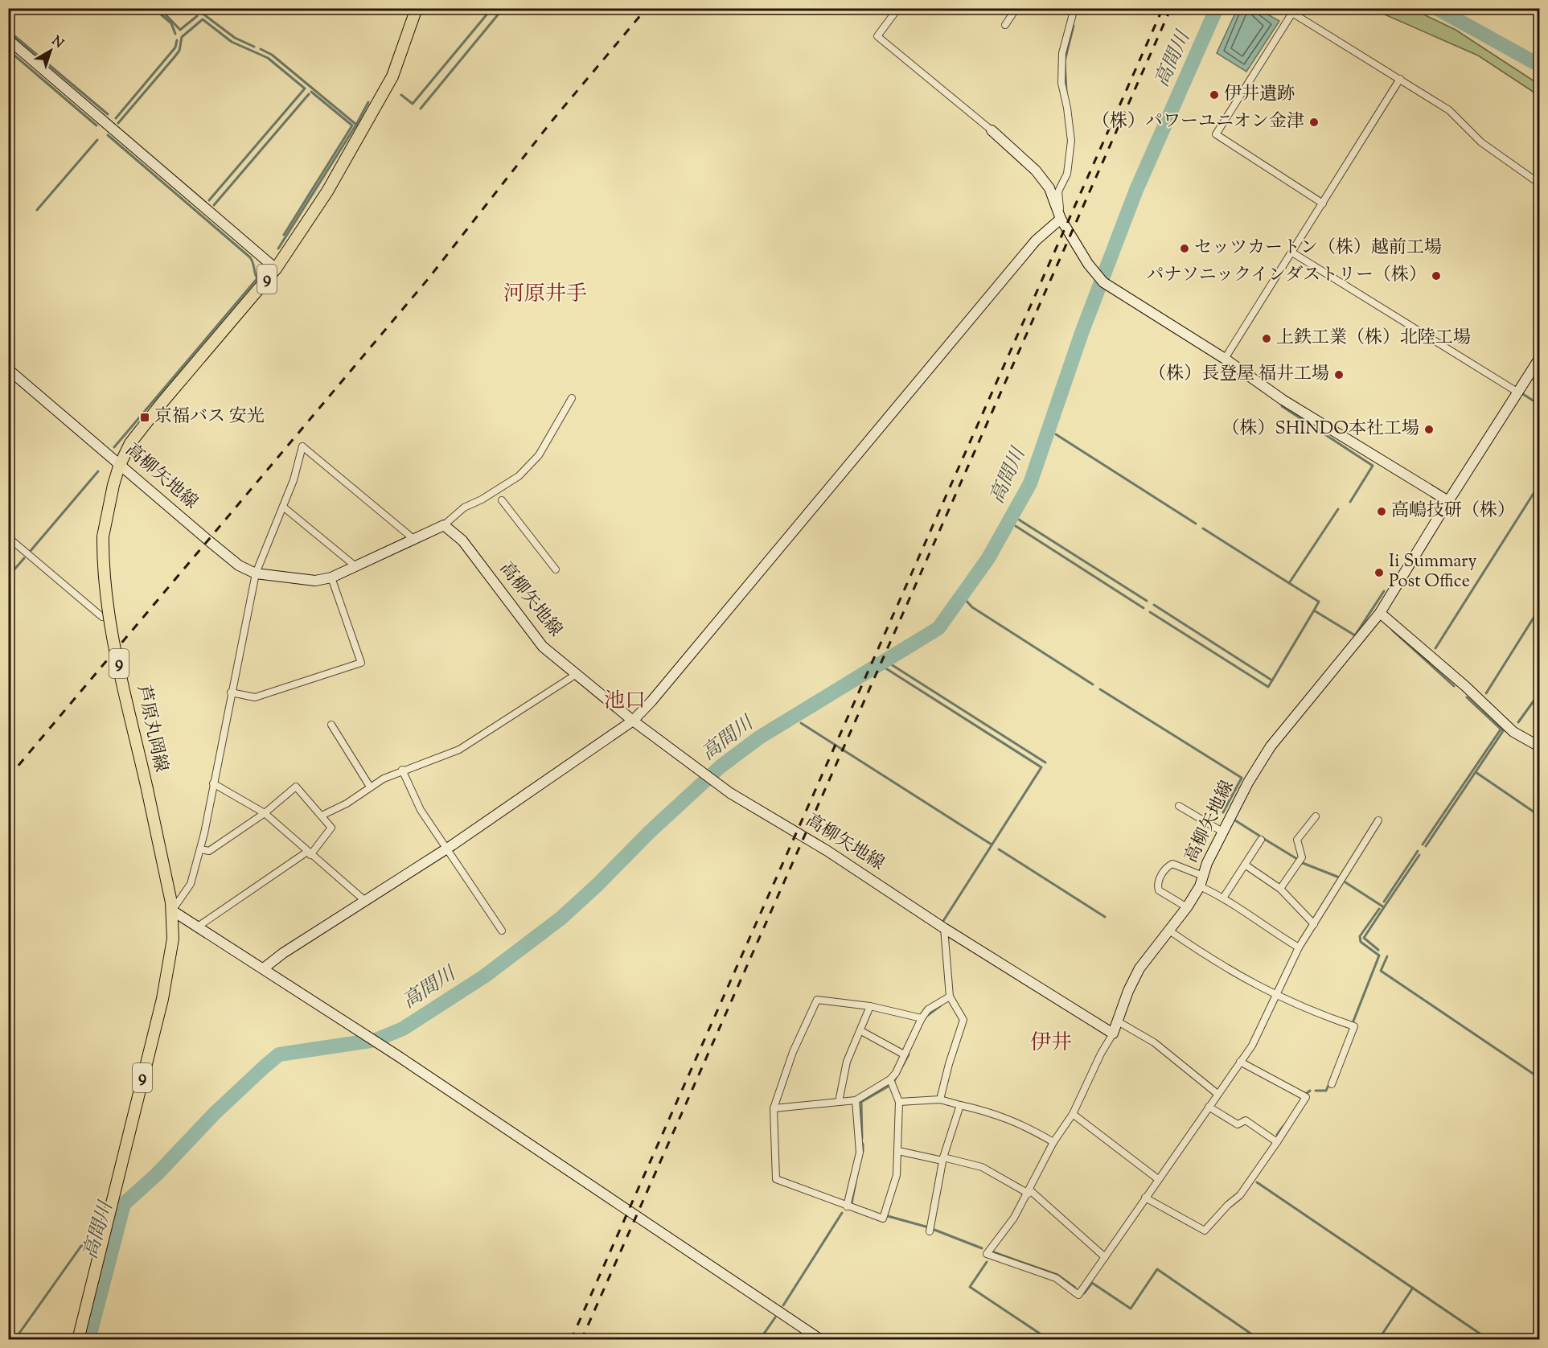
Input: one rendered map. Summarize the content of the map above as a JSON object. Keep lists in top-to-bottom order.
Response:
{
  "streets": {
    "main road": ["9", "芦原丸岡線"],
    "street": ["高柳矢地線"]
  },
  "crossings": [
    ["9", "高柳矢地線"],
    ["9", "芦原丸岡線"],
    ["高柳矢地線", "芦原丸岡線"]
  ],
  "districts": ["河原井手", "池口", "伊井"],
  "water": ["高間川"],
  "places": {
    "other": [
      "伊井遺跡",
      "（株）パワーユニオン金津",
      "セッツカートン（株）越前工場",
      "パナソニックインダストリー（株）",
      "上鉄工業（株）北陸工場",
      "（株）長登屋 福井工場",
      "（株）SHINDO本社工場",
      "高嶋技研（株）",
      "Ii Summary Post Office"
    ],
    "transit": ["京福バス 安光"]
  },
  "north": "top right"
}
